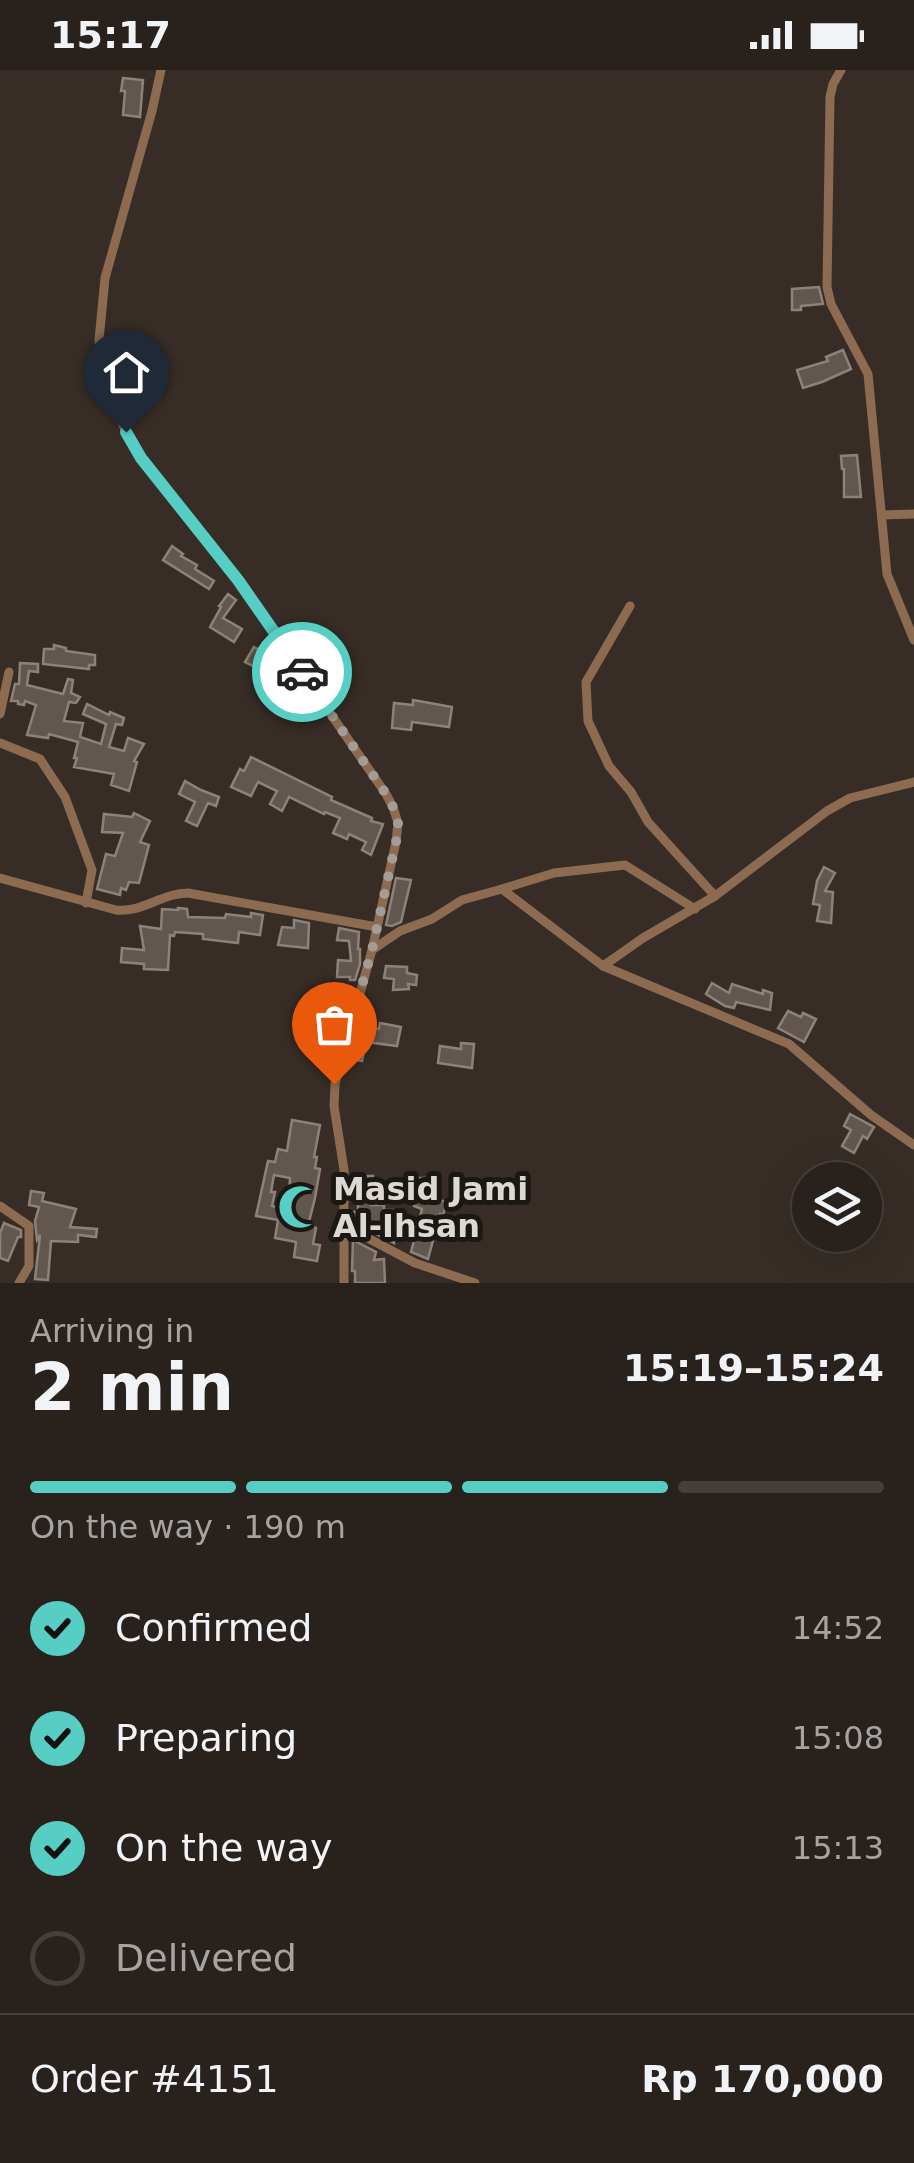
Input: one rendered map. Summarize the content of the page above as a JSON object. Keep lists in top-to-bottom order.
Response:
{
  "places": {
    "mosque": ["Masid Jami Al-Ihsan"]
  },
  "page": {
    "status": "15:17",
    "heading": ["2 min", "Arriving in", "15:19–15:24"],
    "panel": ["Order #4151", "Rp 170,000"],
    "bar": "On the way · 190 m",
    "list": [
      ["Confirmed", "14:52"],
      ["Preparing", "15:08"],
      ["On the way", "15:13"],
      "Delivered"
    ]
  }
}
